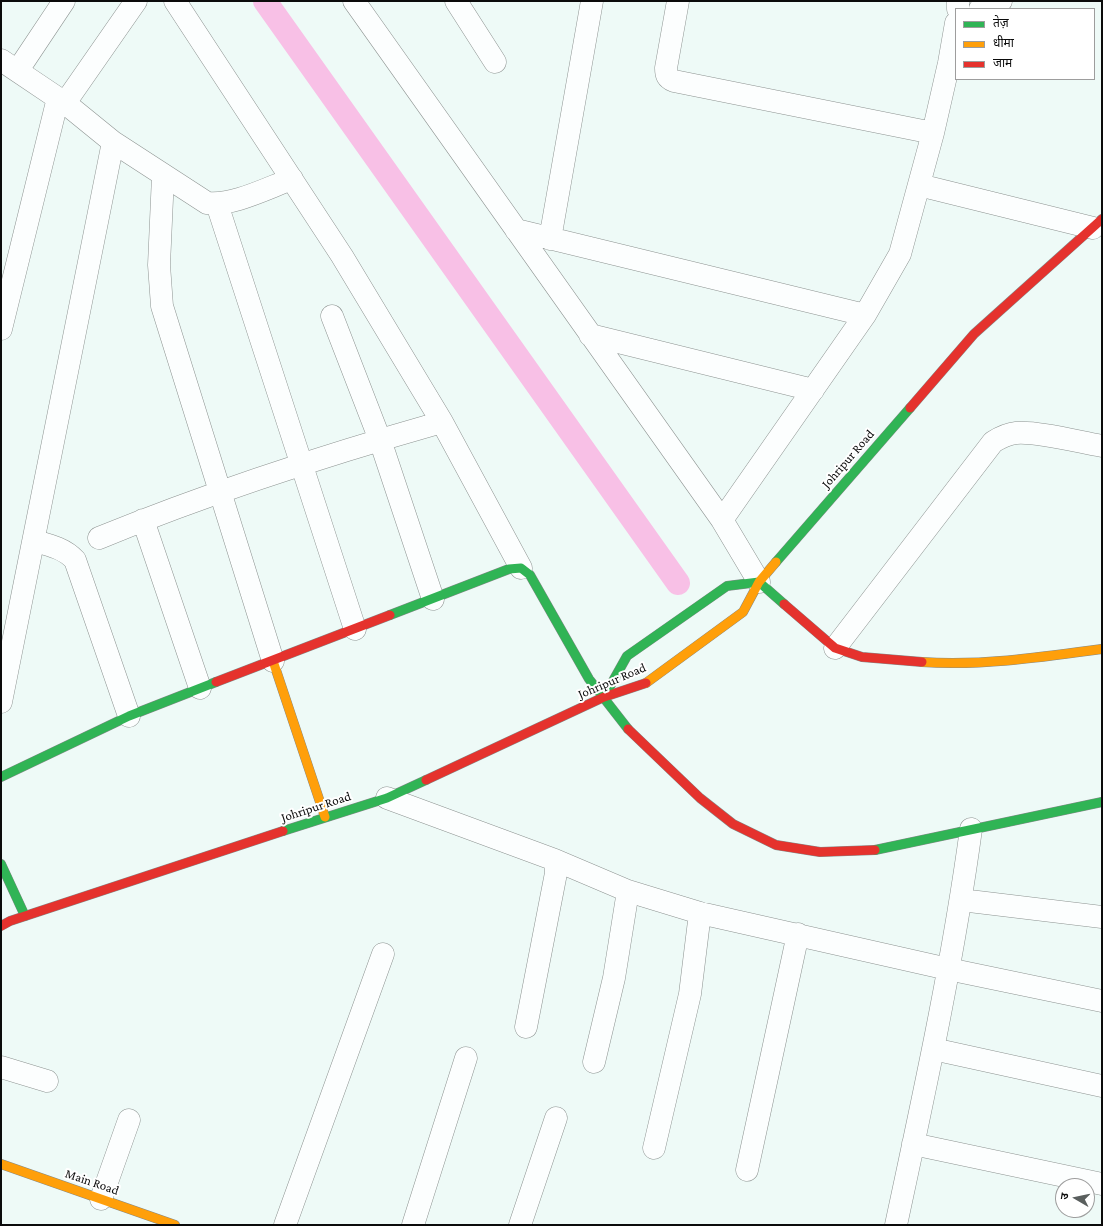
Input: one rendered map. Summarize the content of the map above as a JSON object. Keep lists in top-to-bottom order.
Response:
{
  "streets": {
    "street": ["Johripur Road", "Main Road"]
  },
  "legend": ["तेज़", "धीमा", "जाम"],
  "north": "left"
}
